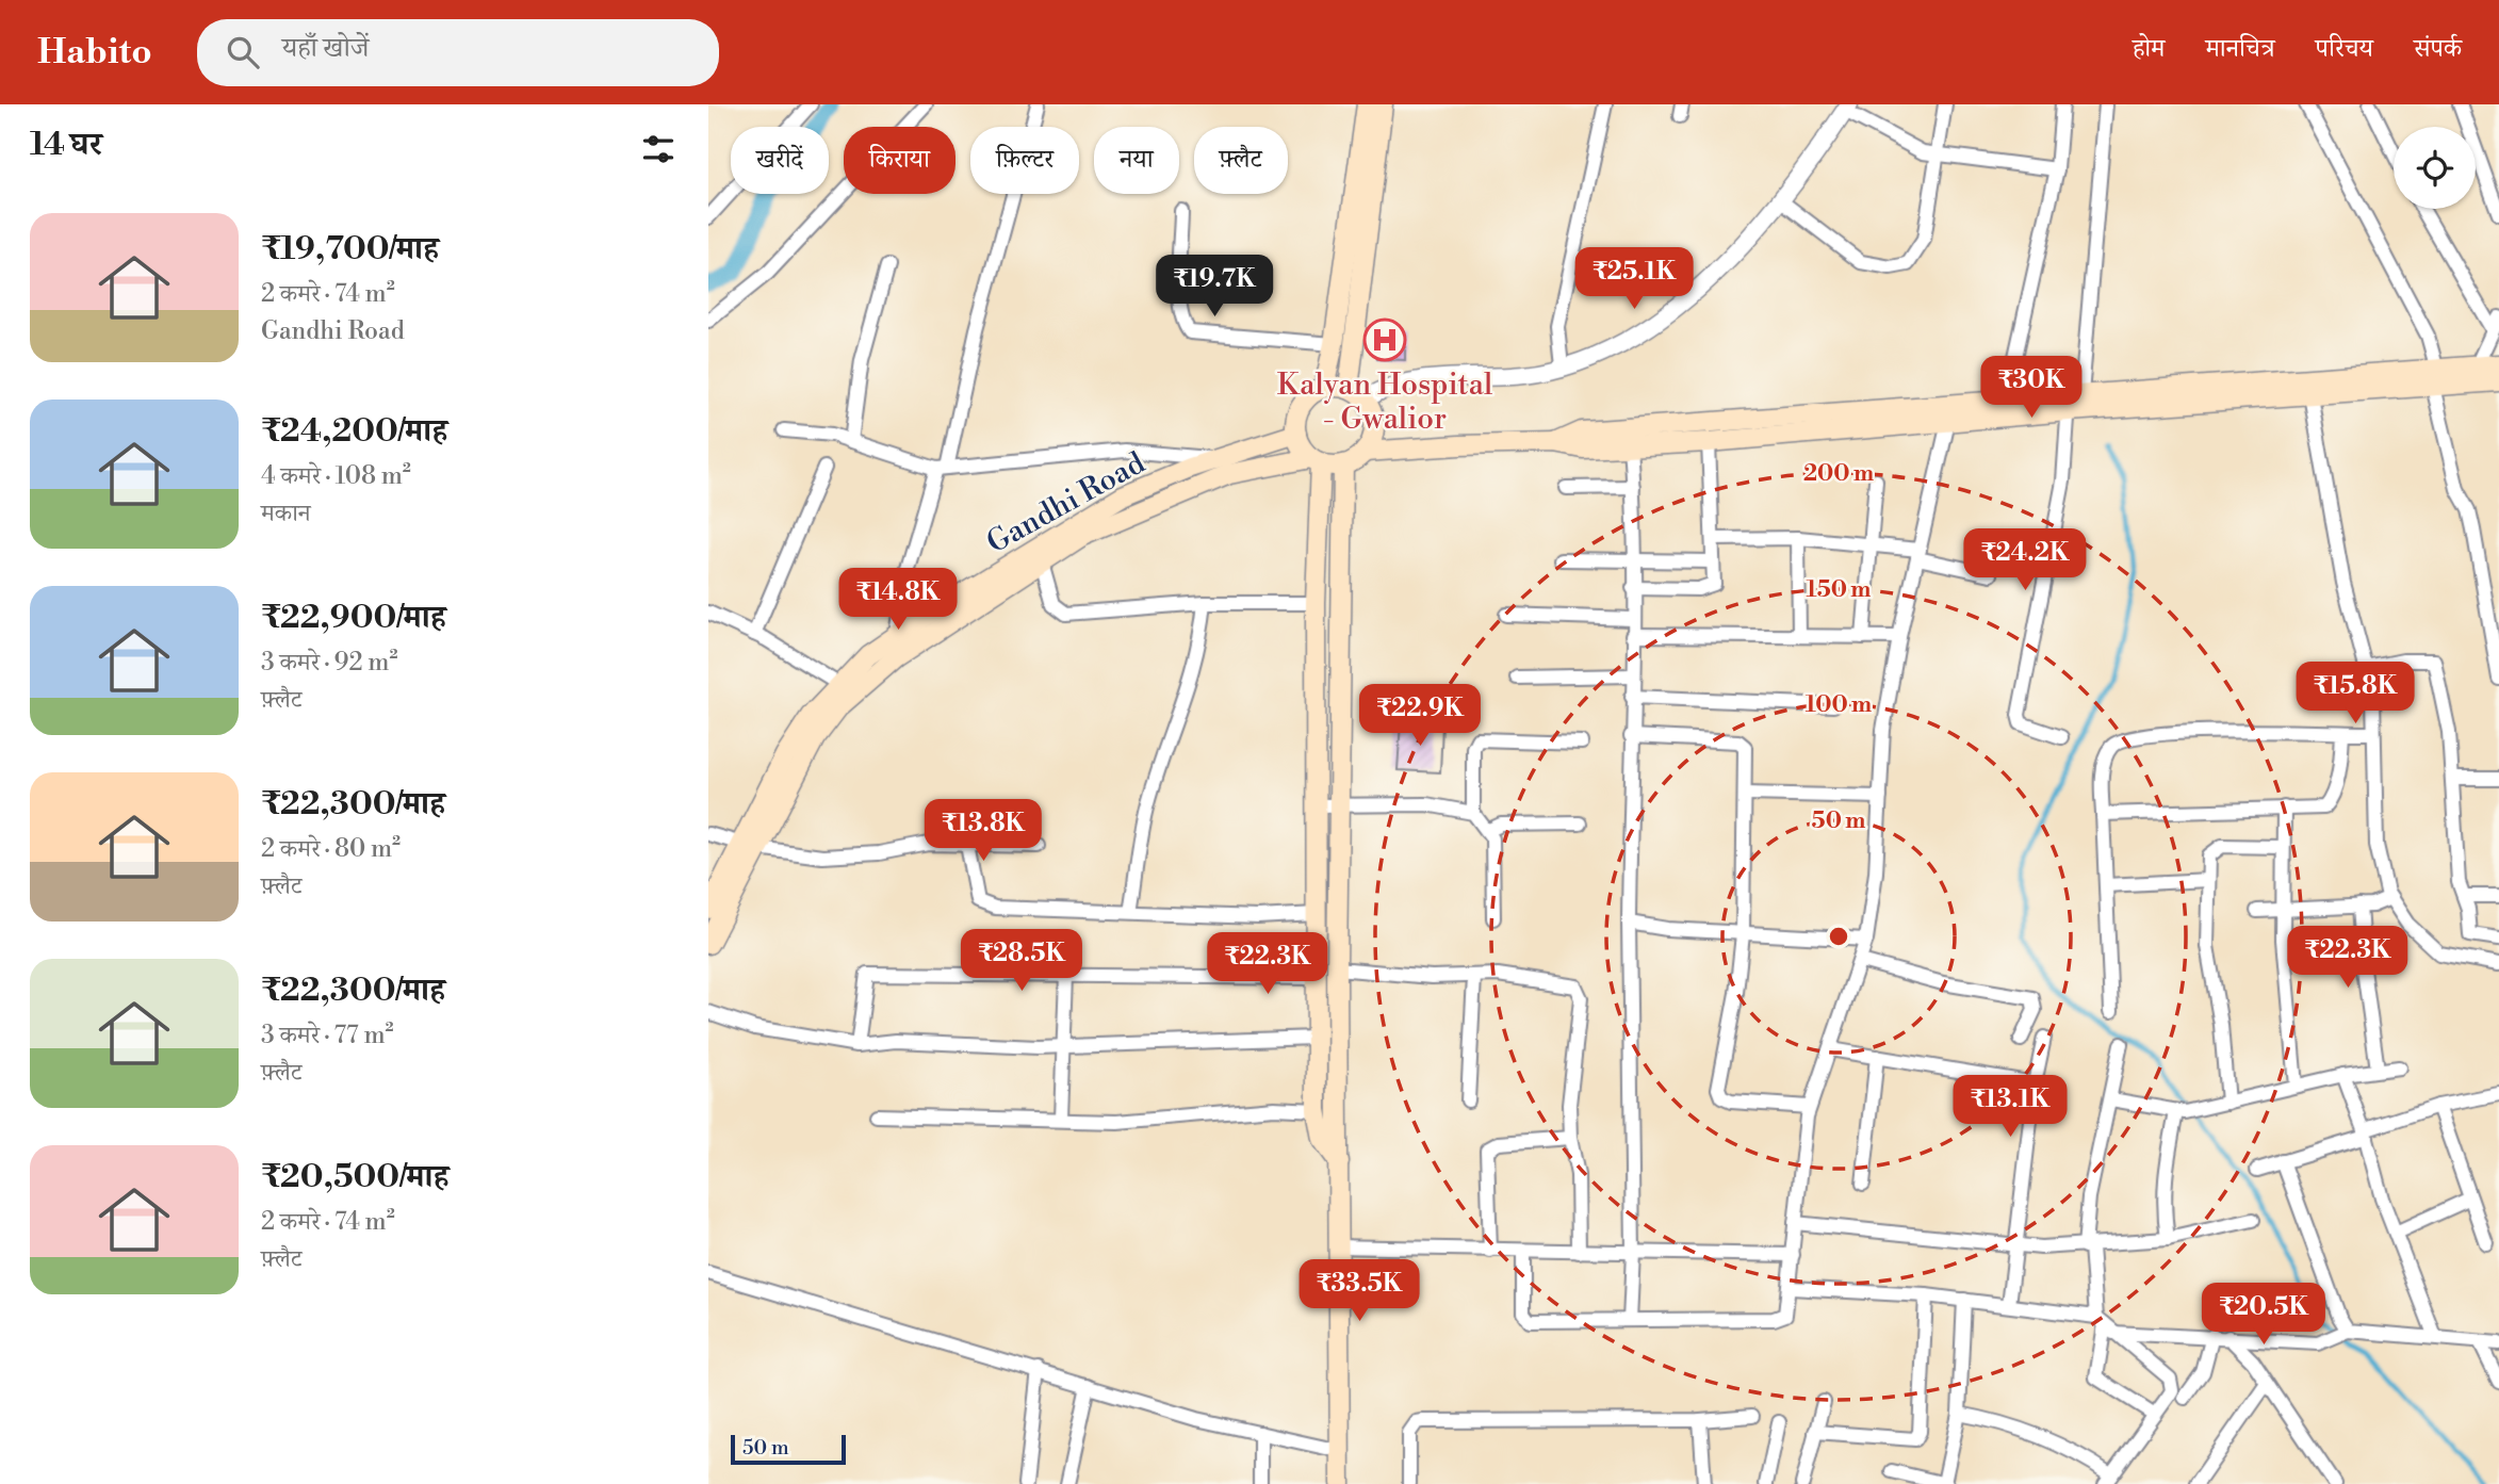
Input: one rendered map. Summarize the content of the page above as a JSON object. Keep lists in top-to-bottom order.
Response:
{
  "streets": {
    "main road": ["Gandhi Road"]
  },
  "places": {
    "hospital": ["Kalyan Hospital - Gwalior"]
  },
  "scale_bar": "50 m",
  "page": {
    "header": "Habito",
    "search": "यहाँ खोजें",
    "nav": [
      "होम",
      "मानचित्र",
      "परिचय",
      "संपर्क"
    ],
    "heading": "14 घर",
    "chip": [
      "खरीदें",
      "किराया",
      "फ़िल्टर",
      "नया",
      "फ़्लैट"
    ],
    "list": [
      {
        "name": "₹19,700/माह",
        "note": "2 कमरे · 74 m² · Gandhi Road"
      },
      {
        "name": "₹24,200/माह",
        "note": "4 कमरे · 108 m² · मकान"
      },
      {
        "name": "₹22,900/माह",
        "note": "3 कमरे · 92 m² · फ़्लैट"
      },
      {
        "name": "₹22,300/माह",
        "note": "2 कमरे · 80 m² · फ़्लैट"
      },
      {
        "name": "₹22,300/माह",
        "note": "3 कमरे · 77 m² · फ़्लैट"
      },
      {
        "name": "₹20,500/माह",
        "note": "2 कमरे · 74 m² · फ़्लैट"
      }
    ],
    "price": [
      "₹25.1K",
      "₹19.7K",
      "₹30K",
      "₹24.2K",
      "₹14.8K",
      "₹15.8K",
      "₹22.9K",
      "₹13.8K",
      "₹22.3K",
      "₹28.5K",
      "₹22.3K",
      "₹13.1K",
      "₹33.5K",
      "₹20.5K"
    ],
    "scale": "50 m"
  },
  "rings": [
    "200 m",
    "150 m",
    "100 m",
    "50 m"
  ]
}
